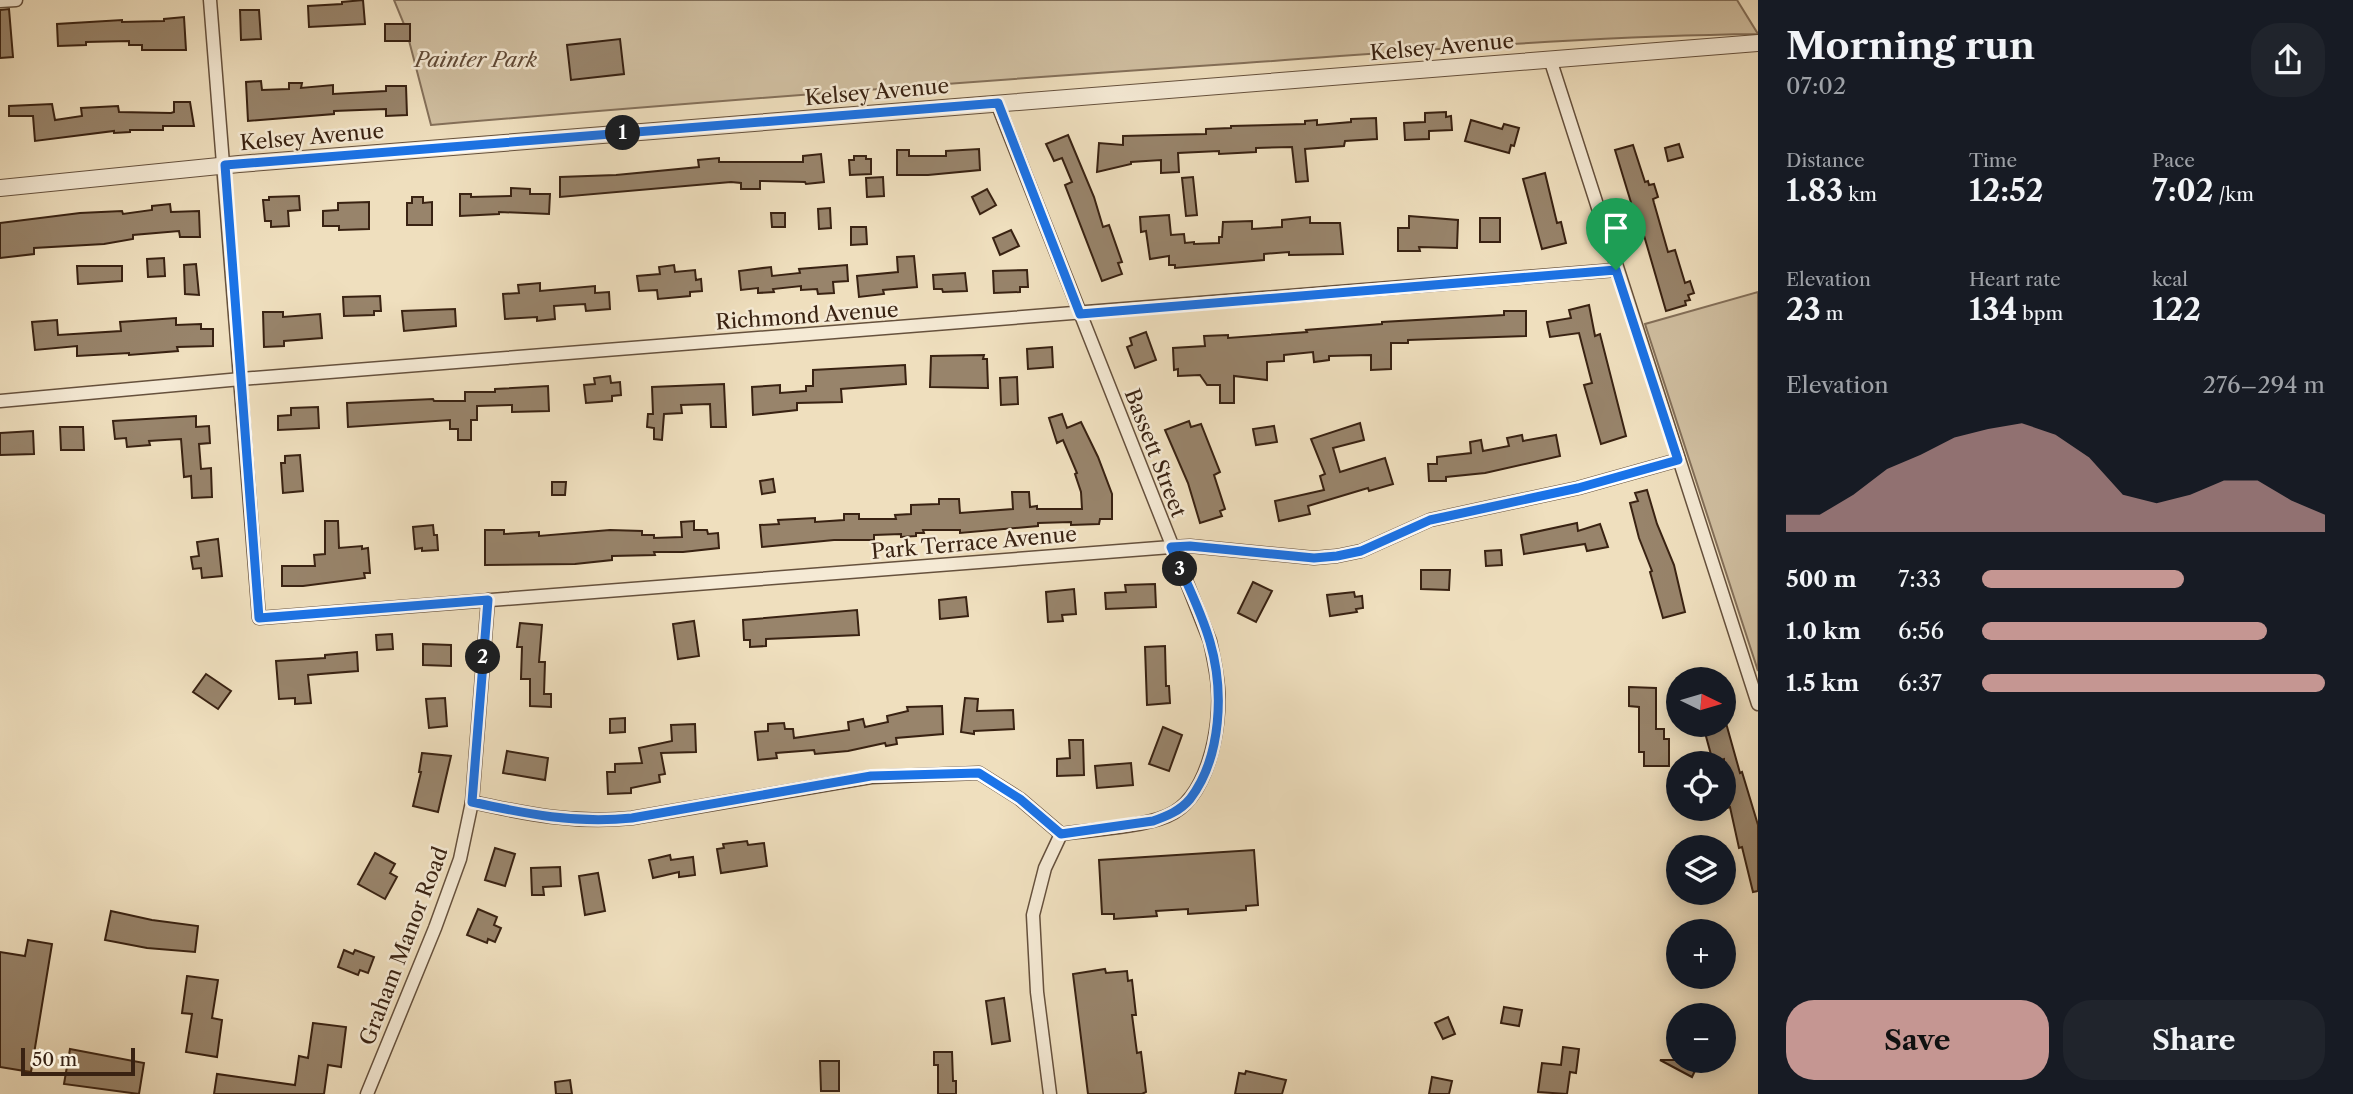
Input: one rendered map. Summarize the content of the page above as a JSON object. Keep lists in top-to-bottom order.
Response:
{
  "streets": {
    "street": [
      "Kelsey Avenue",
      "Richmond Avenue",
      "Bassett Street",
      "Park Terrace Avenue",
      "Graham Manor Road"
    ]
  },
  "crossings": [
    ["Kelsey Avenue", "Bassett Street"],
    ["Richmond Avenue", "Bassett Street"],
    ["Richmond Avenue", "Park Terrace Avenue"],
    ["Bassett Street", "Park Terrace Avenue"],
    ["Park Terrace Avenue", "Graham Manor Road"]
  ],
  "parks": ["Painter Park"],
  "scale_bar": "50 m",
  "north": "right",
  "page": {
    "heading": ["Morning run", "07:02"],
    "pins": ["1", "3", "2"],
    "stats": [
      ["Distance", "1.83 km"],
      ["Time", "12:52"],
      ["Pace", "7:02 /km"],
      ["Elevation", "23 m"],
      ["Heart rate", "134 bpm"],
      ["kcal", "122"]
    ],
    "chart": ["Elevation", "276–294 m"],
    "list": [
      {
        "name": "500 m",
        "note": "7:33"
      },
      {
        "name": "1.0 km",
        "note": "6:56"
      },
      {
        "name": "1.5 km",
        "note": "6:37"
      }
    ],
    "map_buttons": ["+", "−"],
    "buttons": ["Save", "Share"],
    "scale": "50 m"
  }
}
